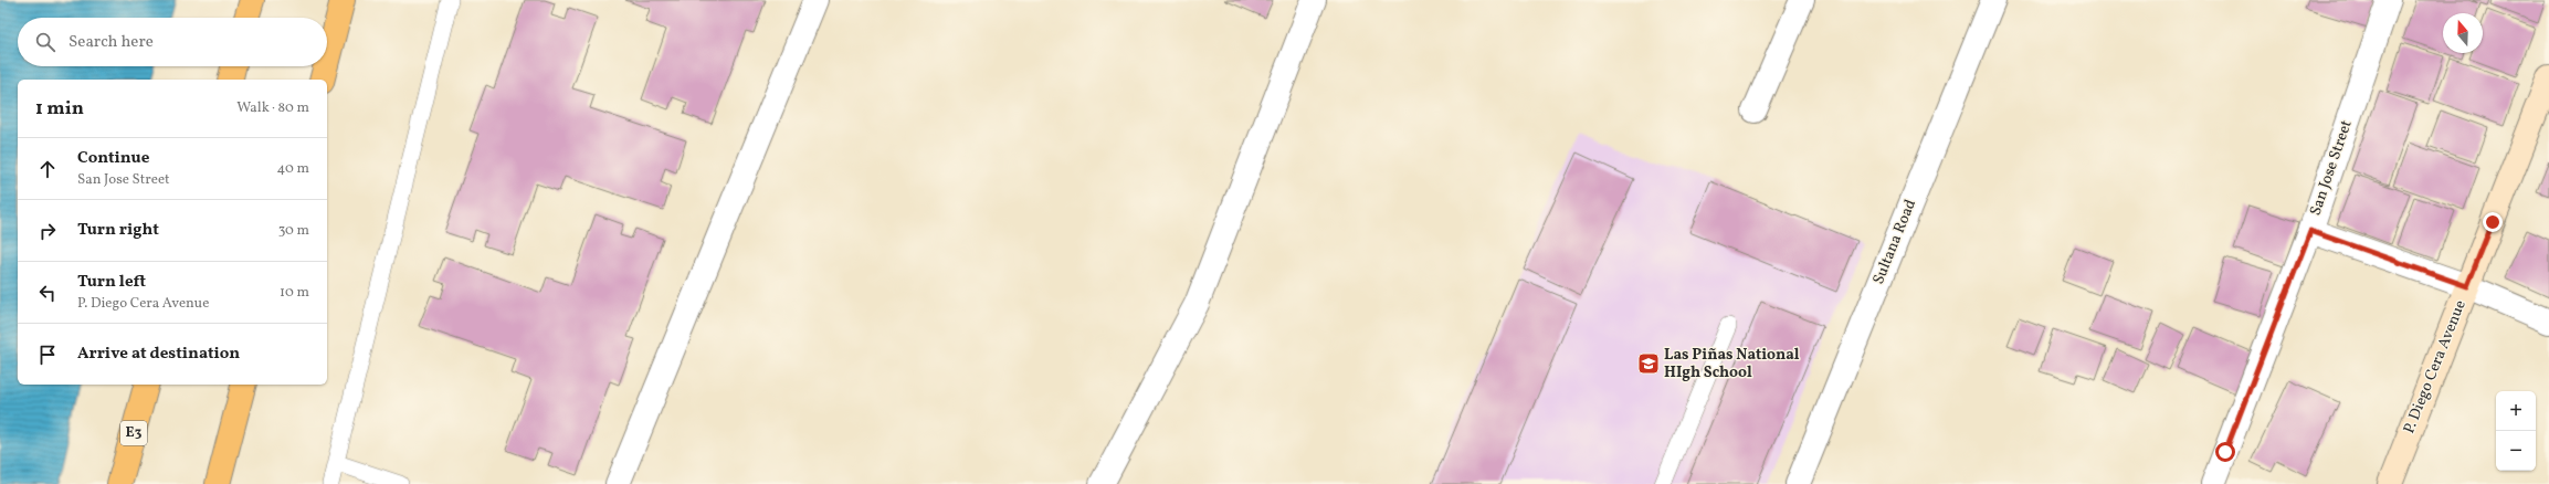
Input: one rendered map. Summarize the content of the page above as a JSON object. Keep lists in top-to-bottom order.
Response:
{
  "streets": {
    "highway": ["E3"],
    "main road": ["P. Diego Cera Avenue"],
    "street": ["San Jose Street", "Sultana Road"]
  },
  "places": {
    "school or university": ["Las Piñas National HIgh School"]
  },
  "north": "top",
  "page": {
    "search": "Search here",
    "heading": ["1 min", "Walk · 80 m"],
    "list": [
      ["Continue", "San Jose Street", "40 m"],
      ["Turn right", "30 m"],
      ["Turn left", "P. Diego Cera Avenue", "10 m"],
      "Arrive at destination"
    ],
    "map_buttons": ["+", "−"]
  }
}
